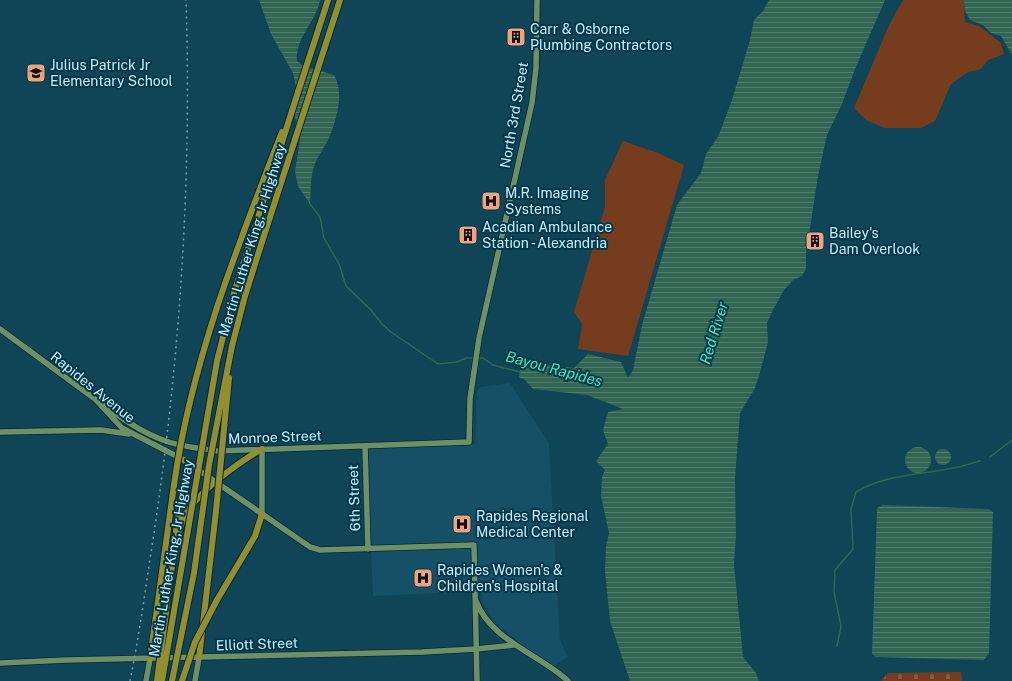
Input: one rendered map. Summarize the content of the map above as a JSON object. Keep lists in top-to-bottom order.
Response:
{
  "streets": {
    "highway": ["Martin Luther King, Jr Highway"],
    "main road": [
      "North 3rd Street",
      "Rapides Avenue",
      "Monroe Street",
      "6th Street",
      "Elliott Street"
    ]
  },
  "crossings": [
    ["North 3rd Street", "Monroe Street"],
    ["Rapides Avenue", "Monroe Street"],
    ["Rapides Avenue", "6th Street"],
    ["Monroe Street", "6th Street"]
  ],
  "water": ["Red River", "Bayou Rapides"],
  "places": {
    "building": ["Carr & Osborne Plumbing Contractors", "Acadian Ambulance Station - Alexandria", "Bailey's Dam Overlook"],
    "school or university": ["Julius Patrick Jr Elementary School"],
    "hospital": ["M.R. Imaging Systems", "Rapides Regional Medical Center", "Rapides Women's & Children's Hospital"]
  }
}
